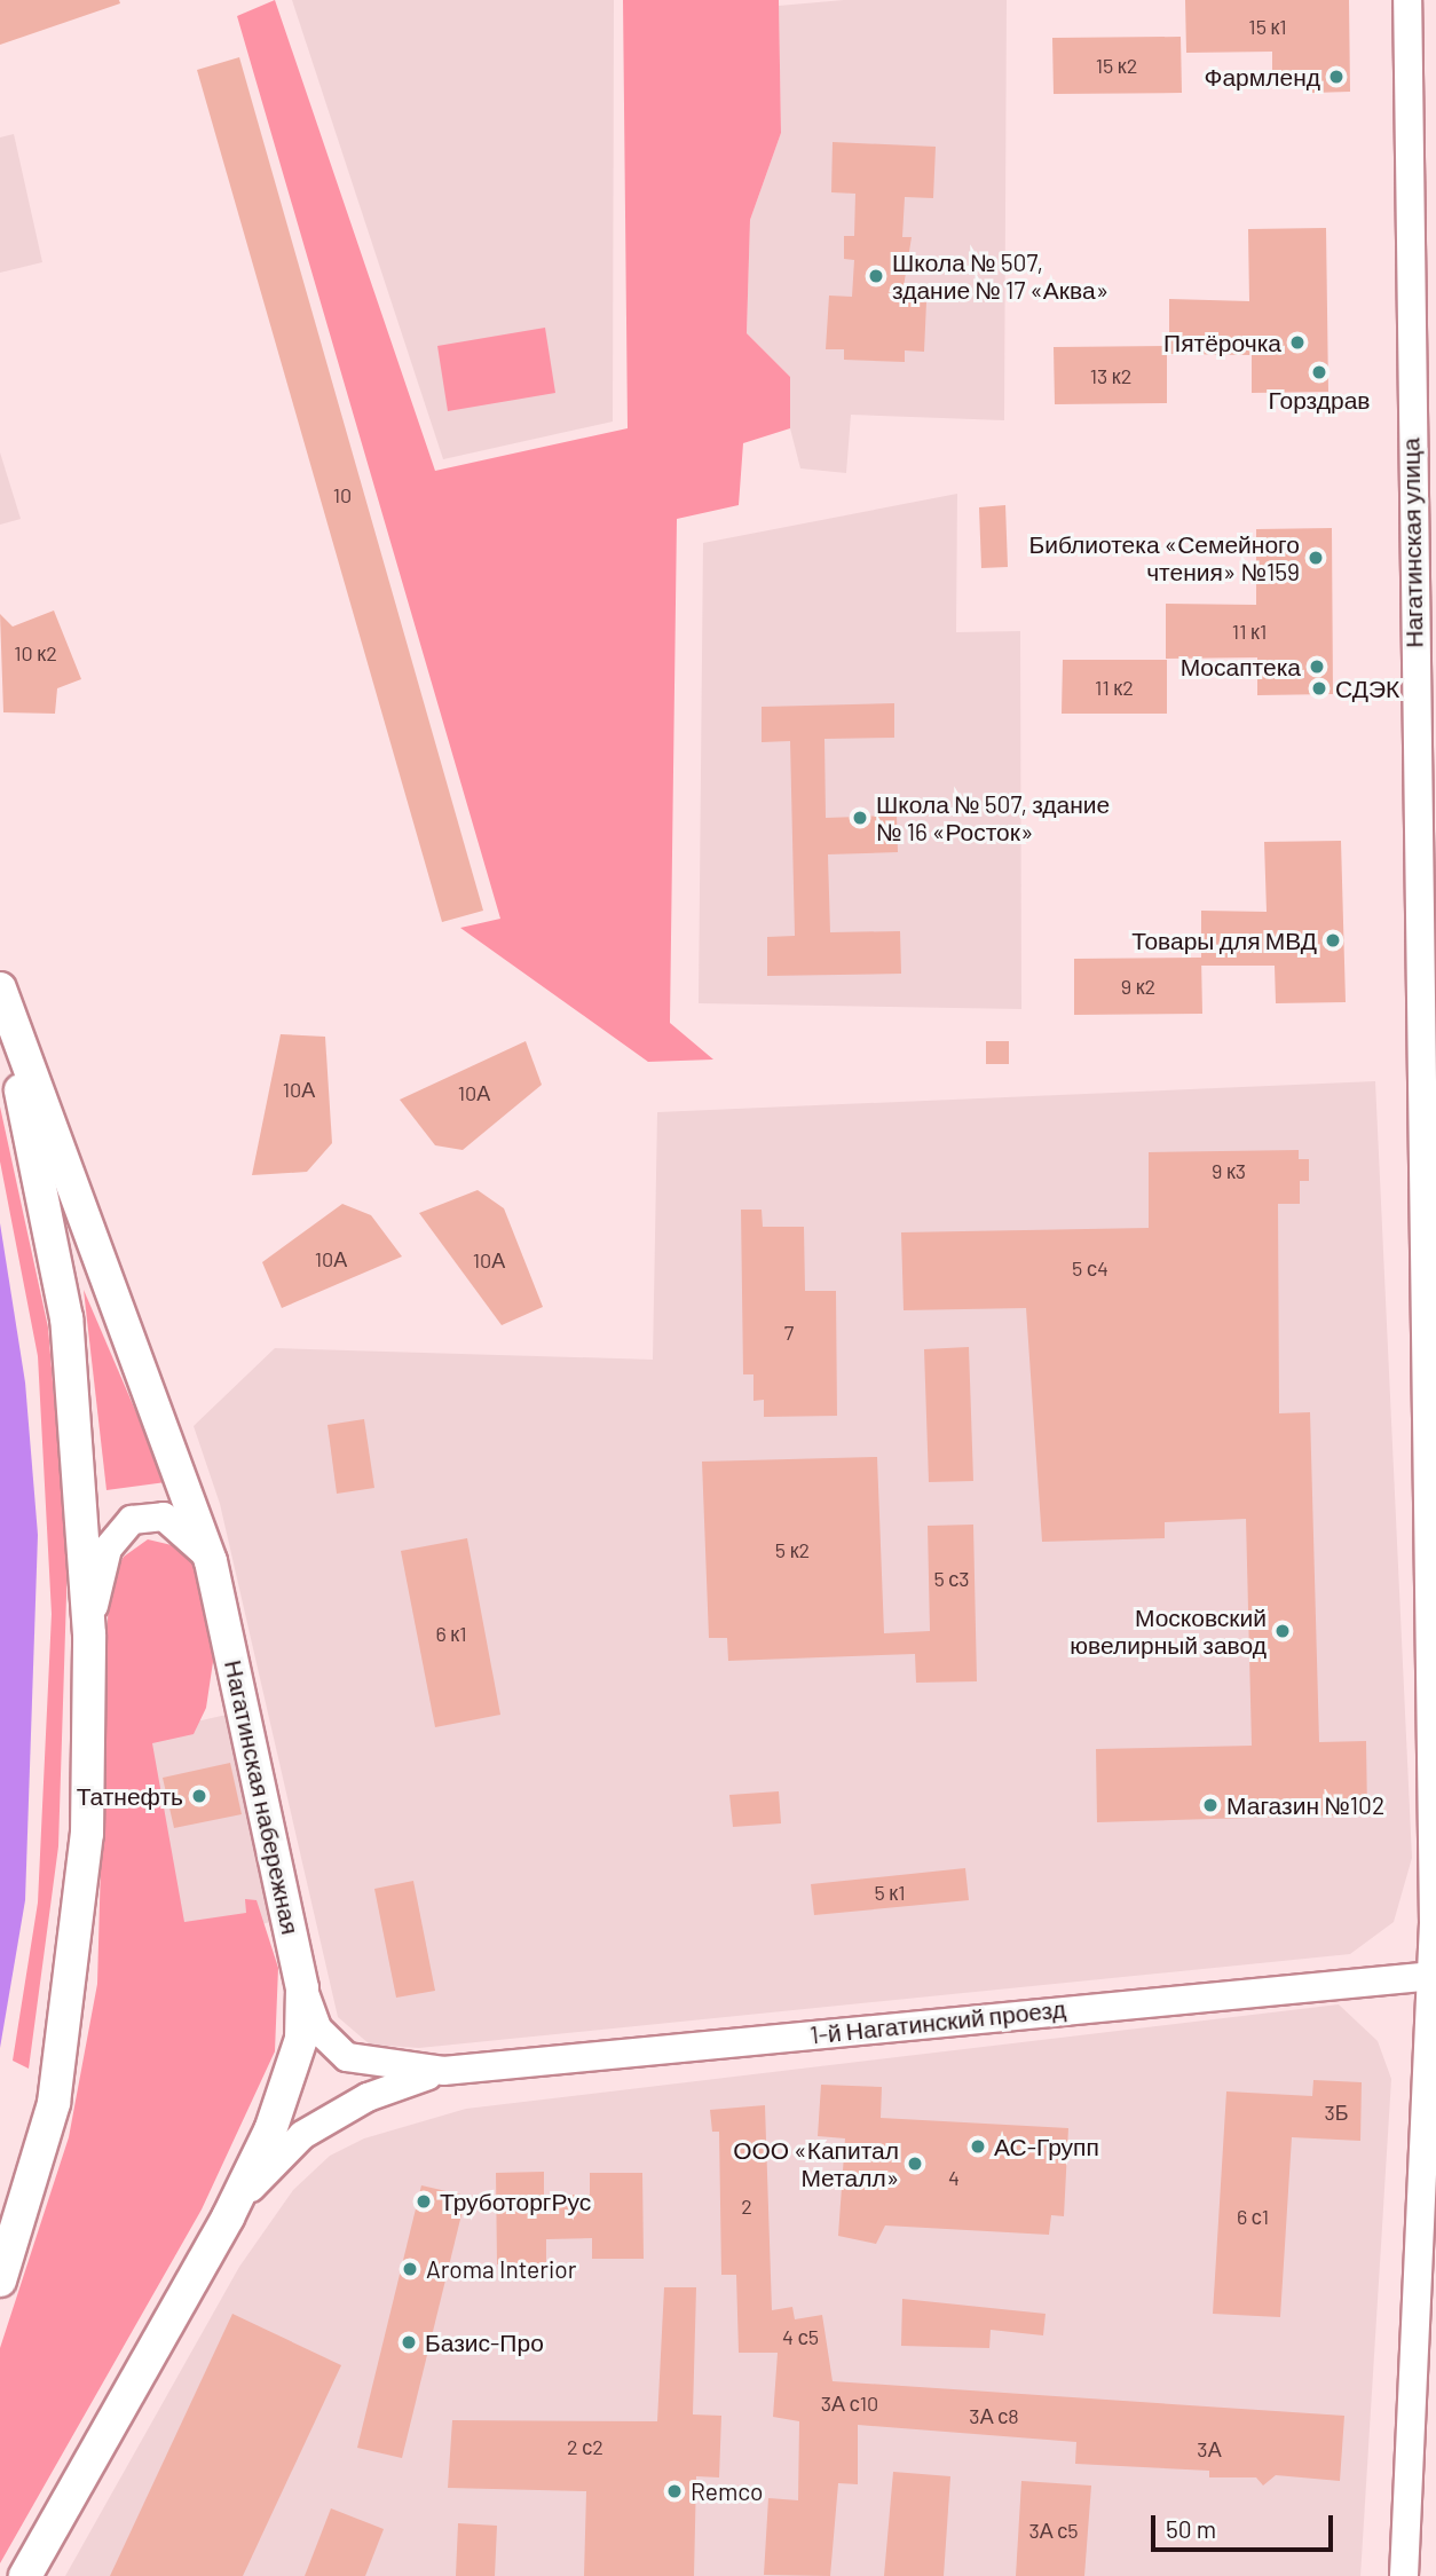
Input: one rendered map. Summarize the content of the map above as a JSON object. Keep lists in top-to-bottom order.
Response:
{
  "streets": {
    "main road": ["Нагатинская набережная"],
    "street": ["Нагатинская улица", "1-й Нагатинский проезд"]
  },
  "crossings": [
    ["Нагатинская улица", "1-й Нагатинский проезд"]
  ],
  "places": [
    "Фармленд",
    "Школа № 507, здание № 17 «Аква»",
    "Пятёрочка",
    "Горздрав",
    "Библиотека «Семейного чтения» №159",
    "Мосаптека",
    "СДЭК",
    "Школа № 507, здание № 16 «Росток»",
    "Товары для МВД",
    "Московский ювелирный завод",
    "Татнефть",
    "Магазин №102",
    "АС-Групп",
    "ООО «Капитал Металл»",
    "ТруботоргРус",
    "Aroma Interior",
    "Базис-Про",
    "Remco"
  ],
  "house_numbers": [
    "15 к1",
    "15 к2",
    "13 к2",
    "10",
    "11 к1",
    "10 к2",
    "11 к2",
    "9 к2",
    "10А",
    "10А",
    "9 к3",
    "10А",
    "10А",
    "5 с4",
    "7",
    "5 к2",
    "5 с3",
    "6 к1",
    "5 к1",
    "3Б",
    "4",
    "2",
    "6 с1",
    "4 с5",
    "3А с10",
    "3А с8",
    "2 с2",
    "3А",
    "3А с5"
  ],
  "scale_bar": "50 m"
}
